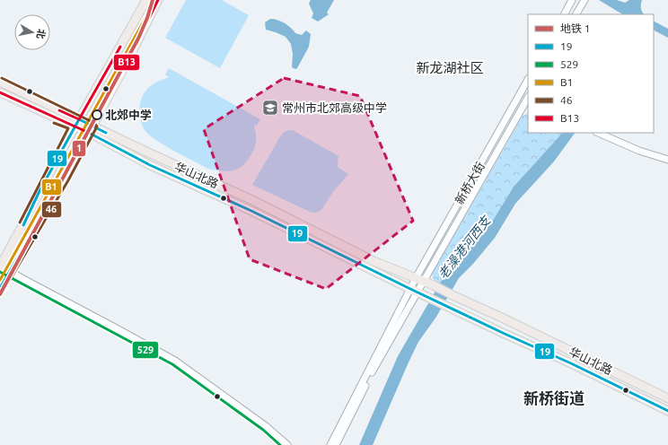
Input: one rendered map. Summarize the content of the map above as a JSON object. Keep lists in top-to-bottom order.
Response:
{
  "streets": {
    "main road": ["华山北路"],
    "street": ["新桥大街"]
  },
  "crossings": [
    ["华山北路", "新桥大街"]
  ],
  "districts": ["新龙湖社区", "新桥街道"],
  "water": ["老澡港河西支"],
  "places": {
    "school or university": ["常州市北郊高级中学"],
    "other": ["北郊中学"]
  },
  "lines": [
    "metro line 1",
    "transit line B1",
    "transit line B13",
    "transit line 46",
    "transit line 19",
    "transit line 529"
  ],
  "legend": [
    "地铁 1",
    "19",
    "529",
    "B1",
    "46",
    "B13"
  ],
  "north": "right"
}
